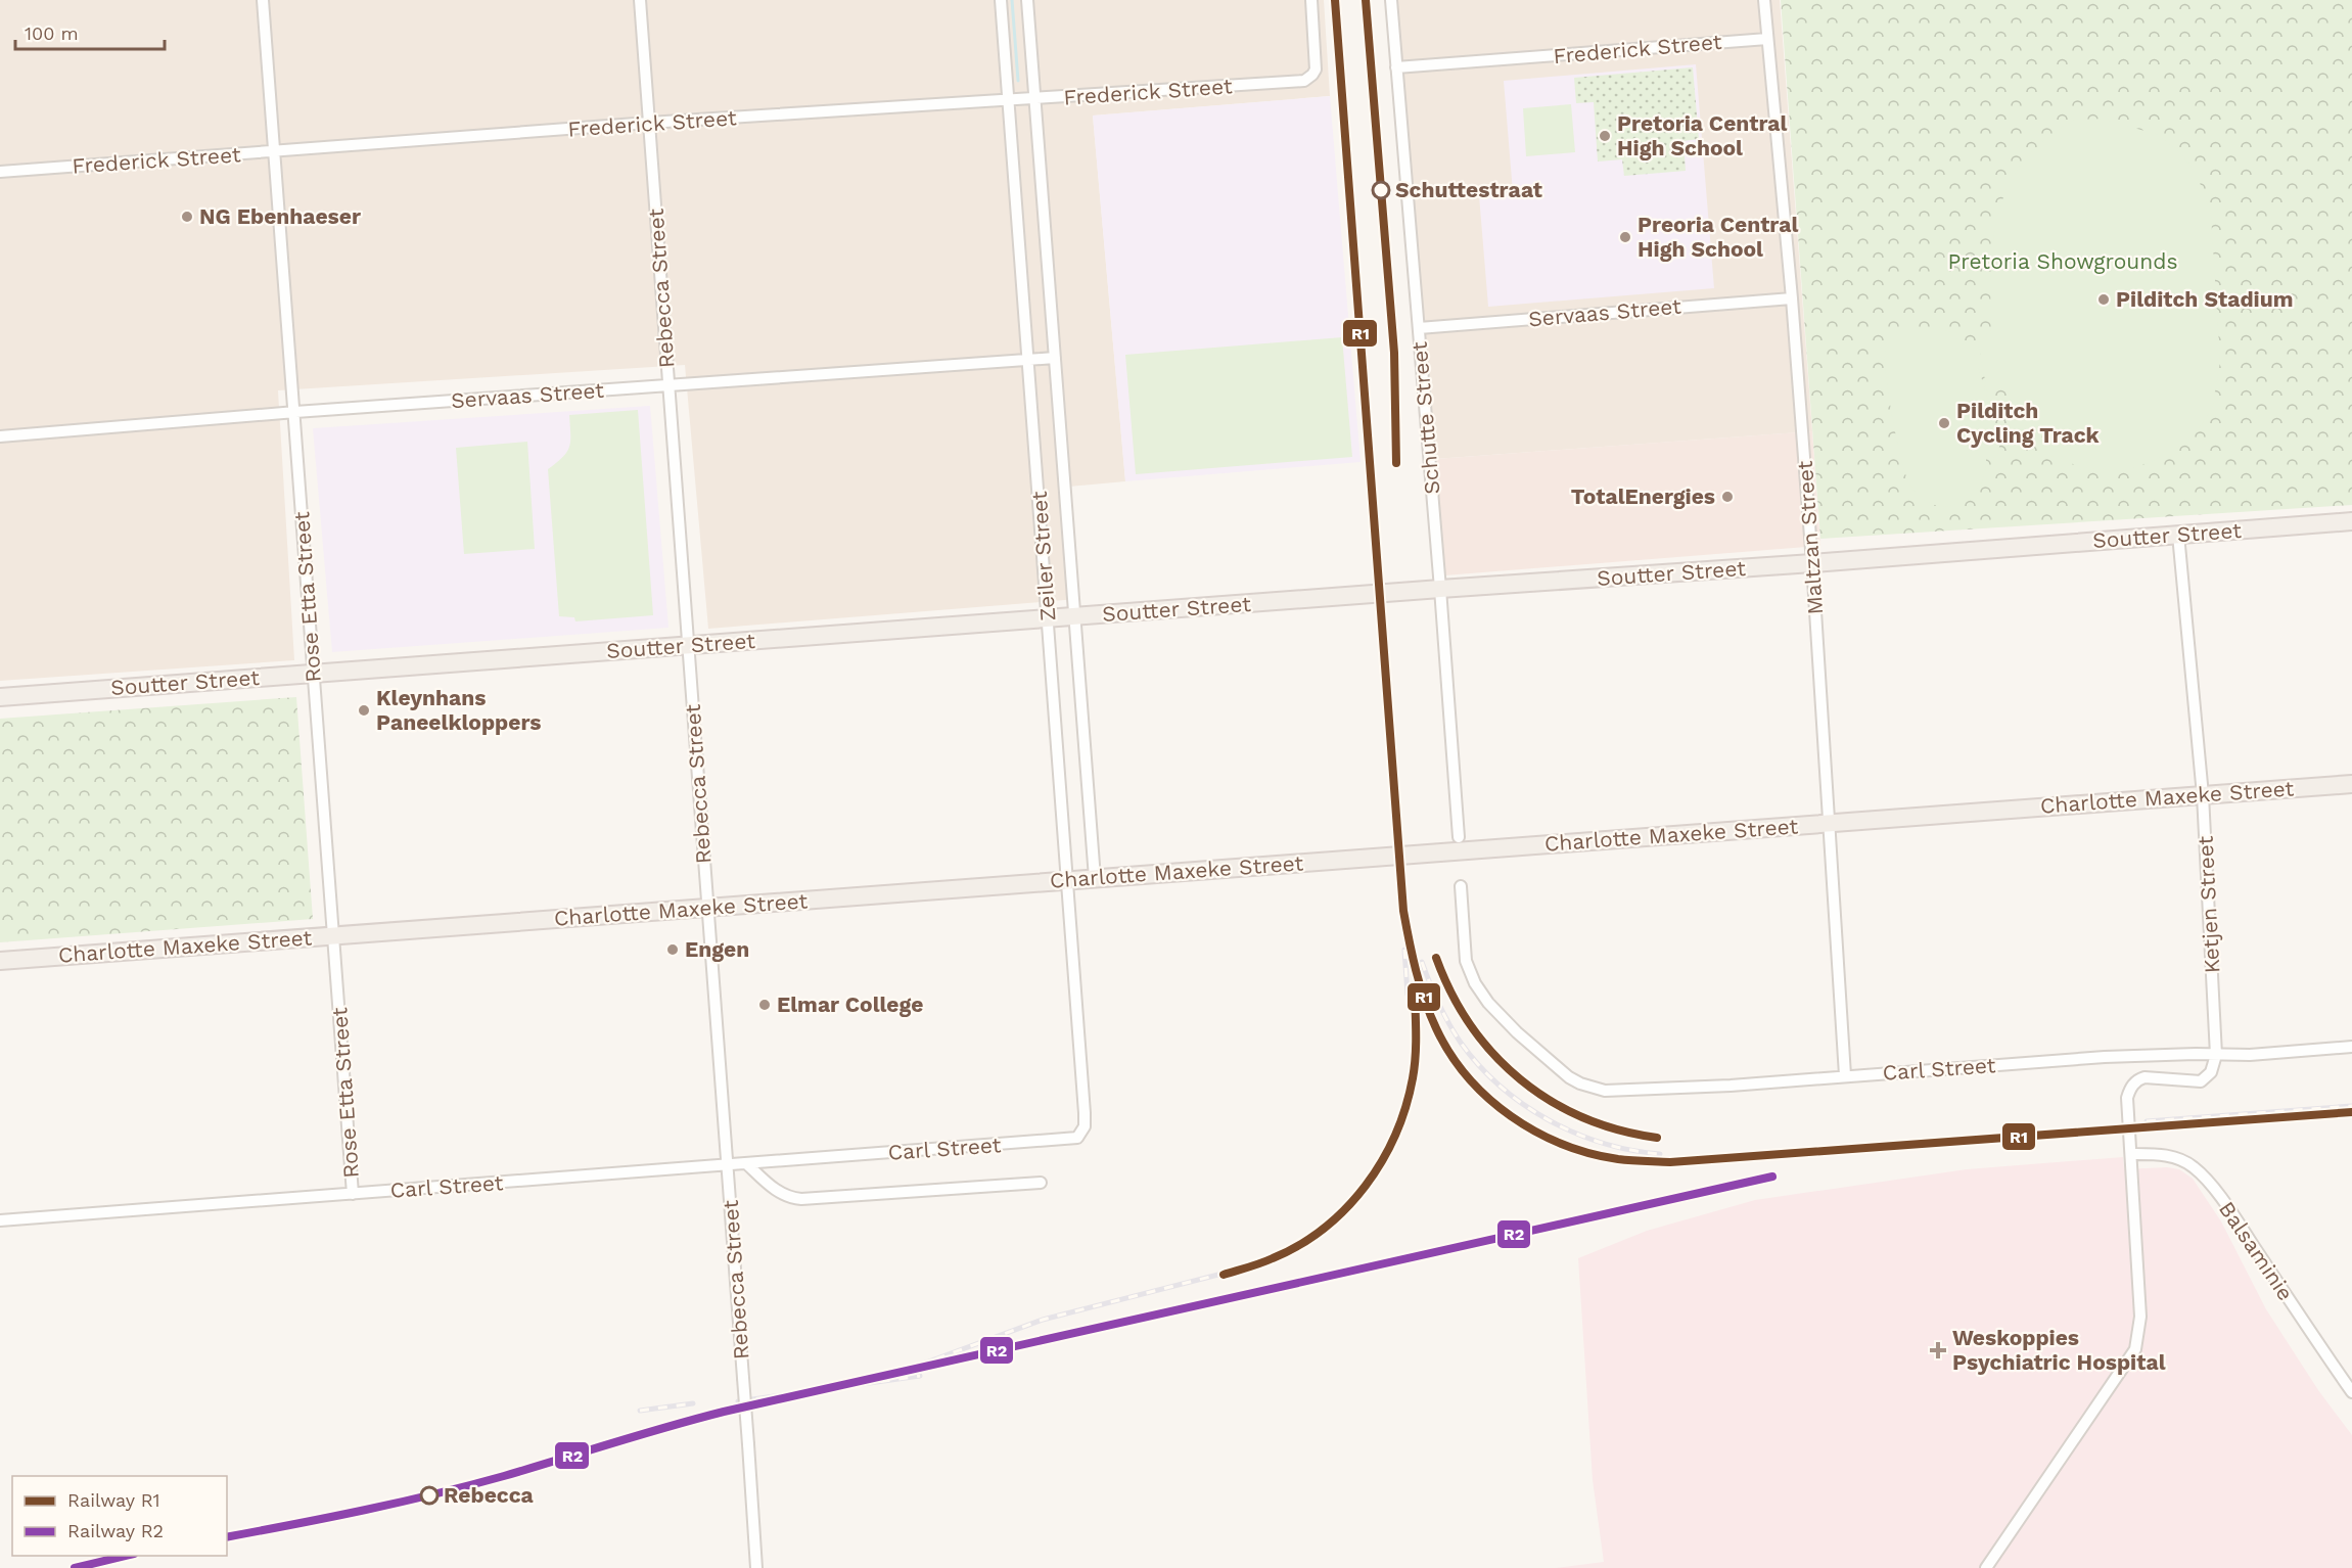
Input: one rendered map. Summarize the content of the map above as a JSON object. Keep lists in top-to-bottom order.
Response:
{
  "streets": {
    "main road": ["Soutter Street", "Charlotte Maxeke Street"],
    "street": [
      "Frederick Street",
      "Rebecca Street",
      "Servaas Street",
      "Schutte Street",
      "Maltzan Street",
      "Zeiler Street",
      "Rose Etta Street",
      "Ketjen Street",
      "Carl Street",
      "Balsaminie"
    ]
  },
  "crossings": [
    ["Frederick Street", "Rebecca Street"],
    ["Frederick Street", "Schutte Street"],
    ["Frederick Street", "Maltzan Street"],
    ["Frederick Street", "Zeiler Street"],
    ["Frederick Street", "Rose Etta Street"],
    ["Rebecca Street", "Servaas Street"],
    ["Rebecca Street", "Soutter Street"],
    ["Rebecca Street", "Charlotte Maxeke Street"],
    ["Rebecca Street", "Carl Street"],
    ["Servaas Street", "Schutte Street"],
    ["Servaas Street", "Maltzan Street"],
    ["Servaas Street", "Zeiler Street"],
    ["Servaas Street", "Rose Etta Street"],
    ["Schutte Street", "Soutter Street"],
    ["Soutter Street", "Maltzan Street"],
    ["Soutter Street", "Zeiler Street"],
    ["Soutter Street", "Rose Etta Street"],
    ["Soutter Street", "Ketjen Street"],
    ["Maltzan Street", "Charlotte Maxeke Street"],
    ["Maltzan Street", "Carl Street"],
    ["Zeiler Street", "Charlotte Maxeke Street"],
    ["Zeiler Street", "Carl Street"],
    ["Rose Etta Street", "Charlotte Maxeke Street"],
    ["Rose Etta Street", "Carl Street"],
    ["Charlotte Maxeke Street", "Ketjen Street"],
    ["Ketjen Street", "Carl Street"]
  ],
  "parks": ["Pretoria Showgrounds"],
  "places": {
    "other": [
      "Pretoria Central High School",
      "Schuttestraat",
      "NG Ebenhaeser",
      "Preoria Central High School",
      "Pilditch Stadium",
      "Pilditch Cycling Track",
      "TotalEnergies",
      "Kleynhans Paneelkloppers",
      "Engen",
      "Elmar College",
      "Rebecca"
    ],
    "health": ["Weskoppies Psychiatric Hospital"]
  },
  "lines": ["rail line R1", "rail line R2"],
  "legend": ["Railway R1", "Railway R2"],
  "scale_bar": "100 m"
}
